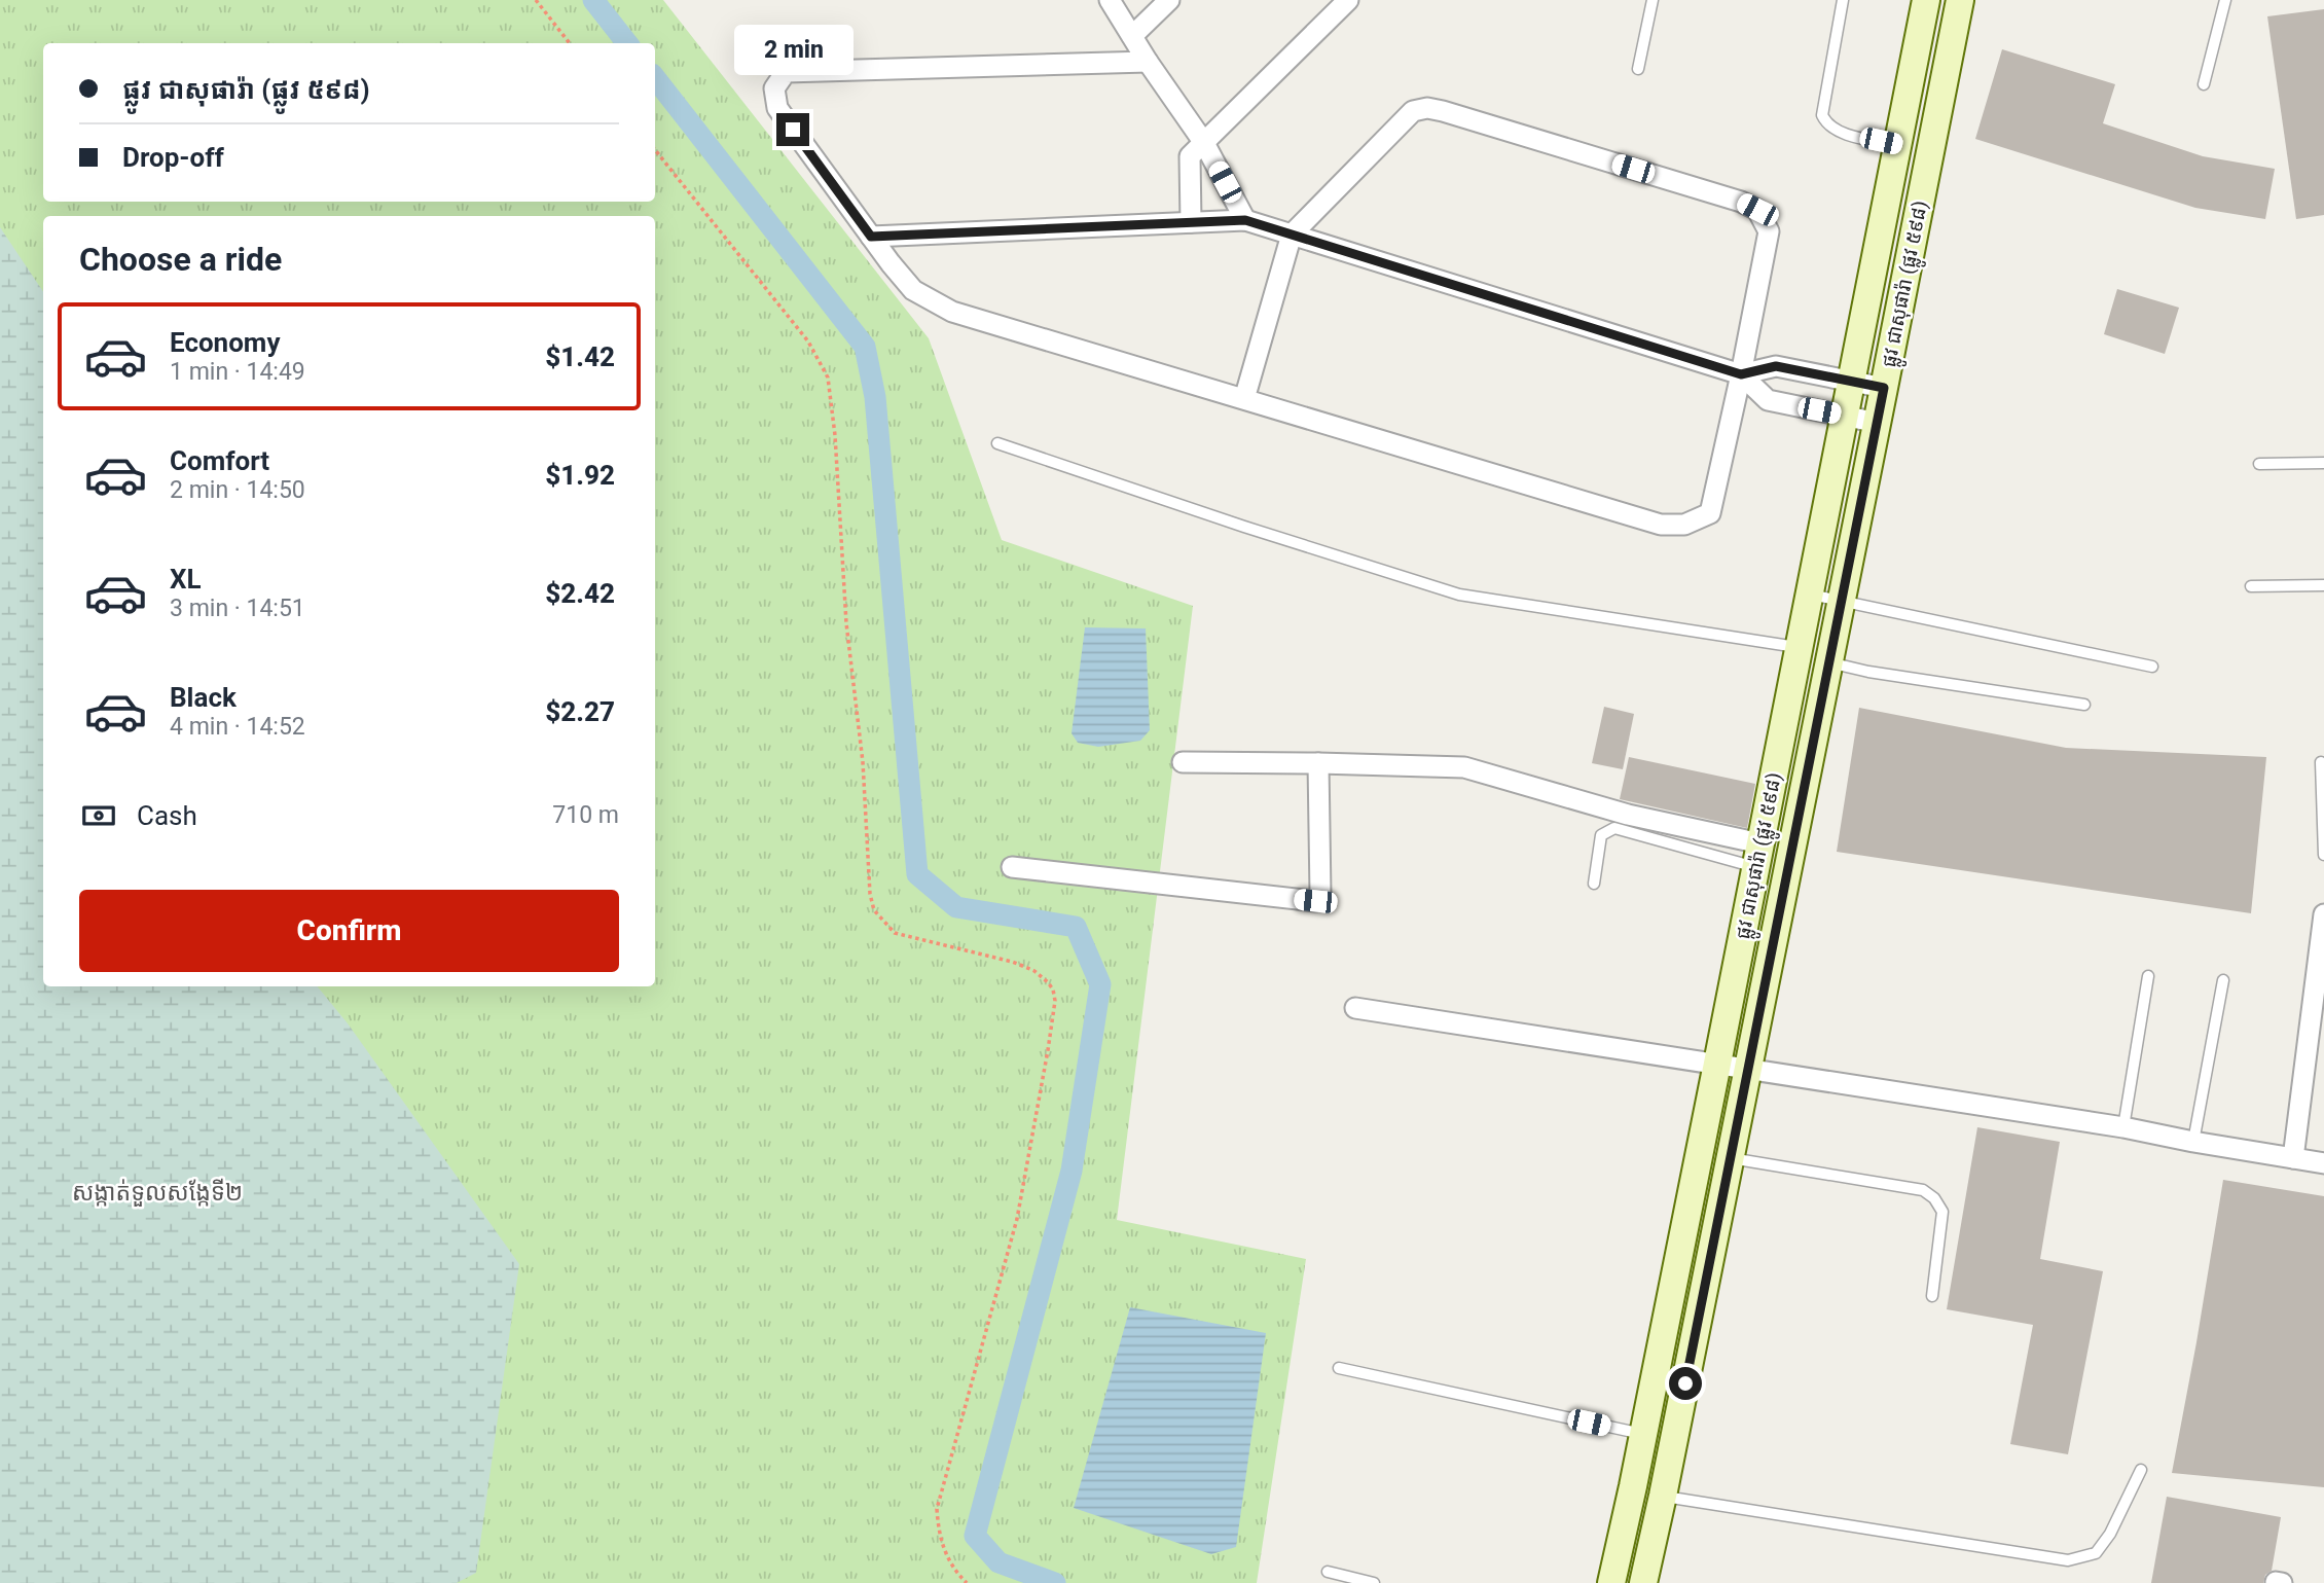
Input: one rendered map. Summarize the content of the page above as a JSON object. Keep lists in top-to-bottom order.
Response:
{
  "streets": {
    "main road": ["ផ្លូវ ជាសុផារ៉ា (ផ្លូវ ៥៩៨)"]
  },
  "districts": ["សង្កាត់ទួលសង្កែទី២"],
  "page": {
    "bubble": "2 min",
    "banner": ["ផ្លូវ ជាសុផារ៉ា (ផ្លូវ ៥៩៨)", "Drop-off"],
    "heading": "Choose a ride",
    "list": [
      {
        "name": "Economy",
        "note": "1 min · 14:49",
        "value": "$1.42"
      },
      {
        "name": "Comfort",
        "note": "2 min · 14:50",
        "value": "$1.92"
      },
      {
        "name": "XL",
        "note": "3 min · 14:51",
        "value": "$2.42"
      },
      {
        "name": "Black",
        "note": "4 min · 14:52",
        "value": "$2.27"
      }
    ],
    "pay": ["Cash", "710 m"],
    "buttons": "Confirm"
  }
}
